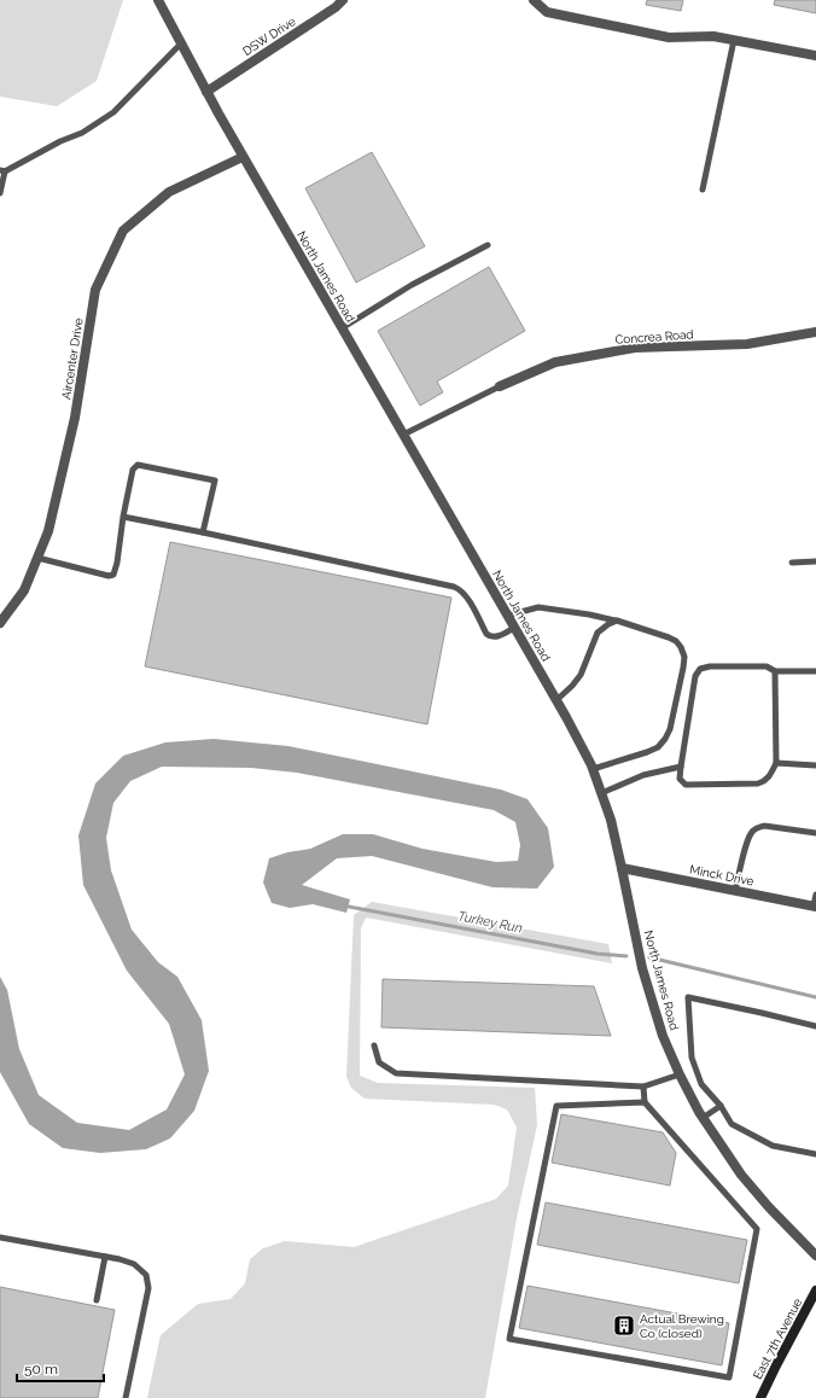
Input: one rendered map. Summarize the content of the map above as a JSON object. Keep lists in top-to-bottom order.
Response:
{
  "streets": {
    "street": [
      "DSW Drive",
      "North James Road",
      "Concrea Road",
      "Aircenter Drive",
      "Minck Drive",
      "East 7th Avenue"
    ]
  },
  "crossings": [
    ["DSW Drive", "North James Road"],
    ["North James Road", "Aircenter Drive"],
    ["North James Road", "Minck Drive"]
  ],
  "water": ["Turkey Run"],
  "places": {
    "building": ["Actual Brewing Co (closed)"]
  },
  "scale_bar": "50 m"
}
